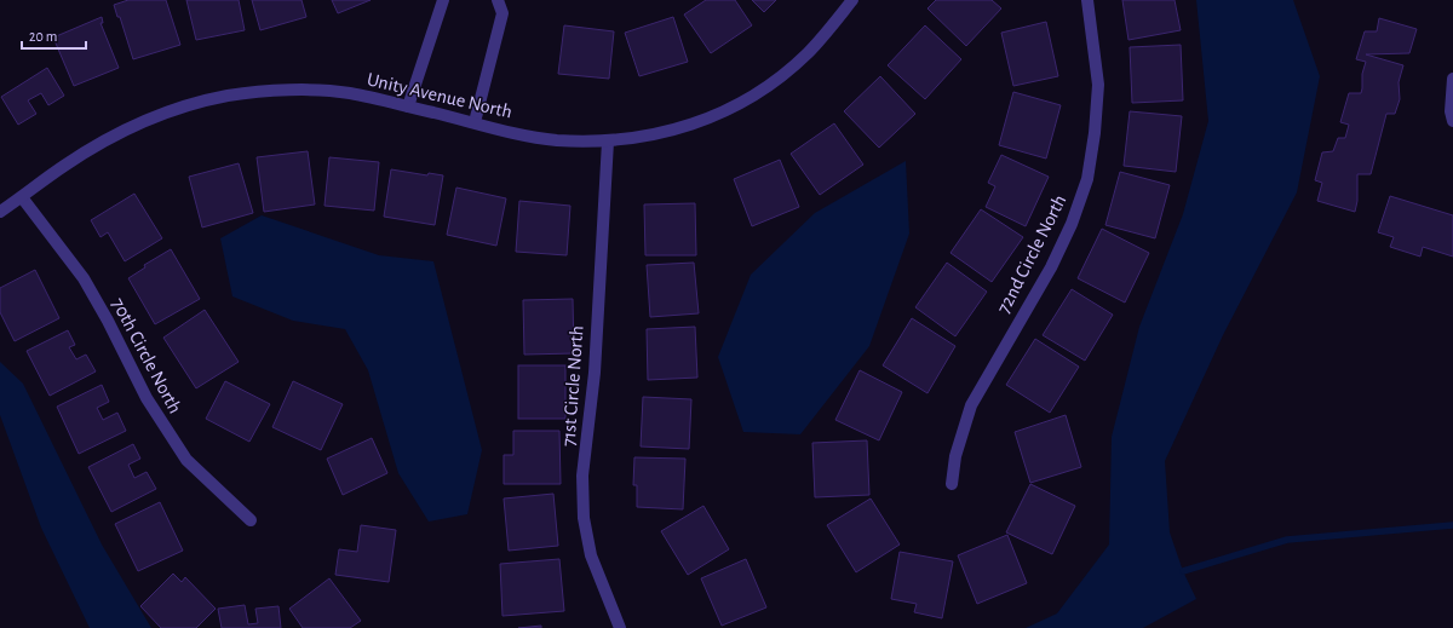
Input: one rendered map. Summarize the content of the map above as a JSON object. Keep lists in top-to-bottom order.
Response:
{
  "streets": {
    "street": [
      "Unity Avenue North",
      "72nd Circle North",
      "70th Circle North",
      "71st Circle North"
    ]
  },
  "crossings": [
    ["Unity Avenue North", "70th Circle North"],
    ["Unity Avenue North", "71st Circle North"]
  ],
  "scale_bar": "20 m"
}
